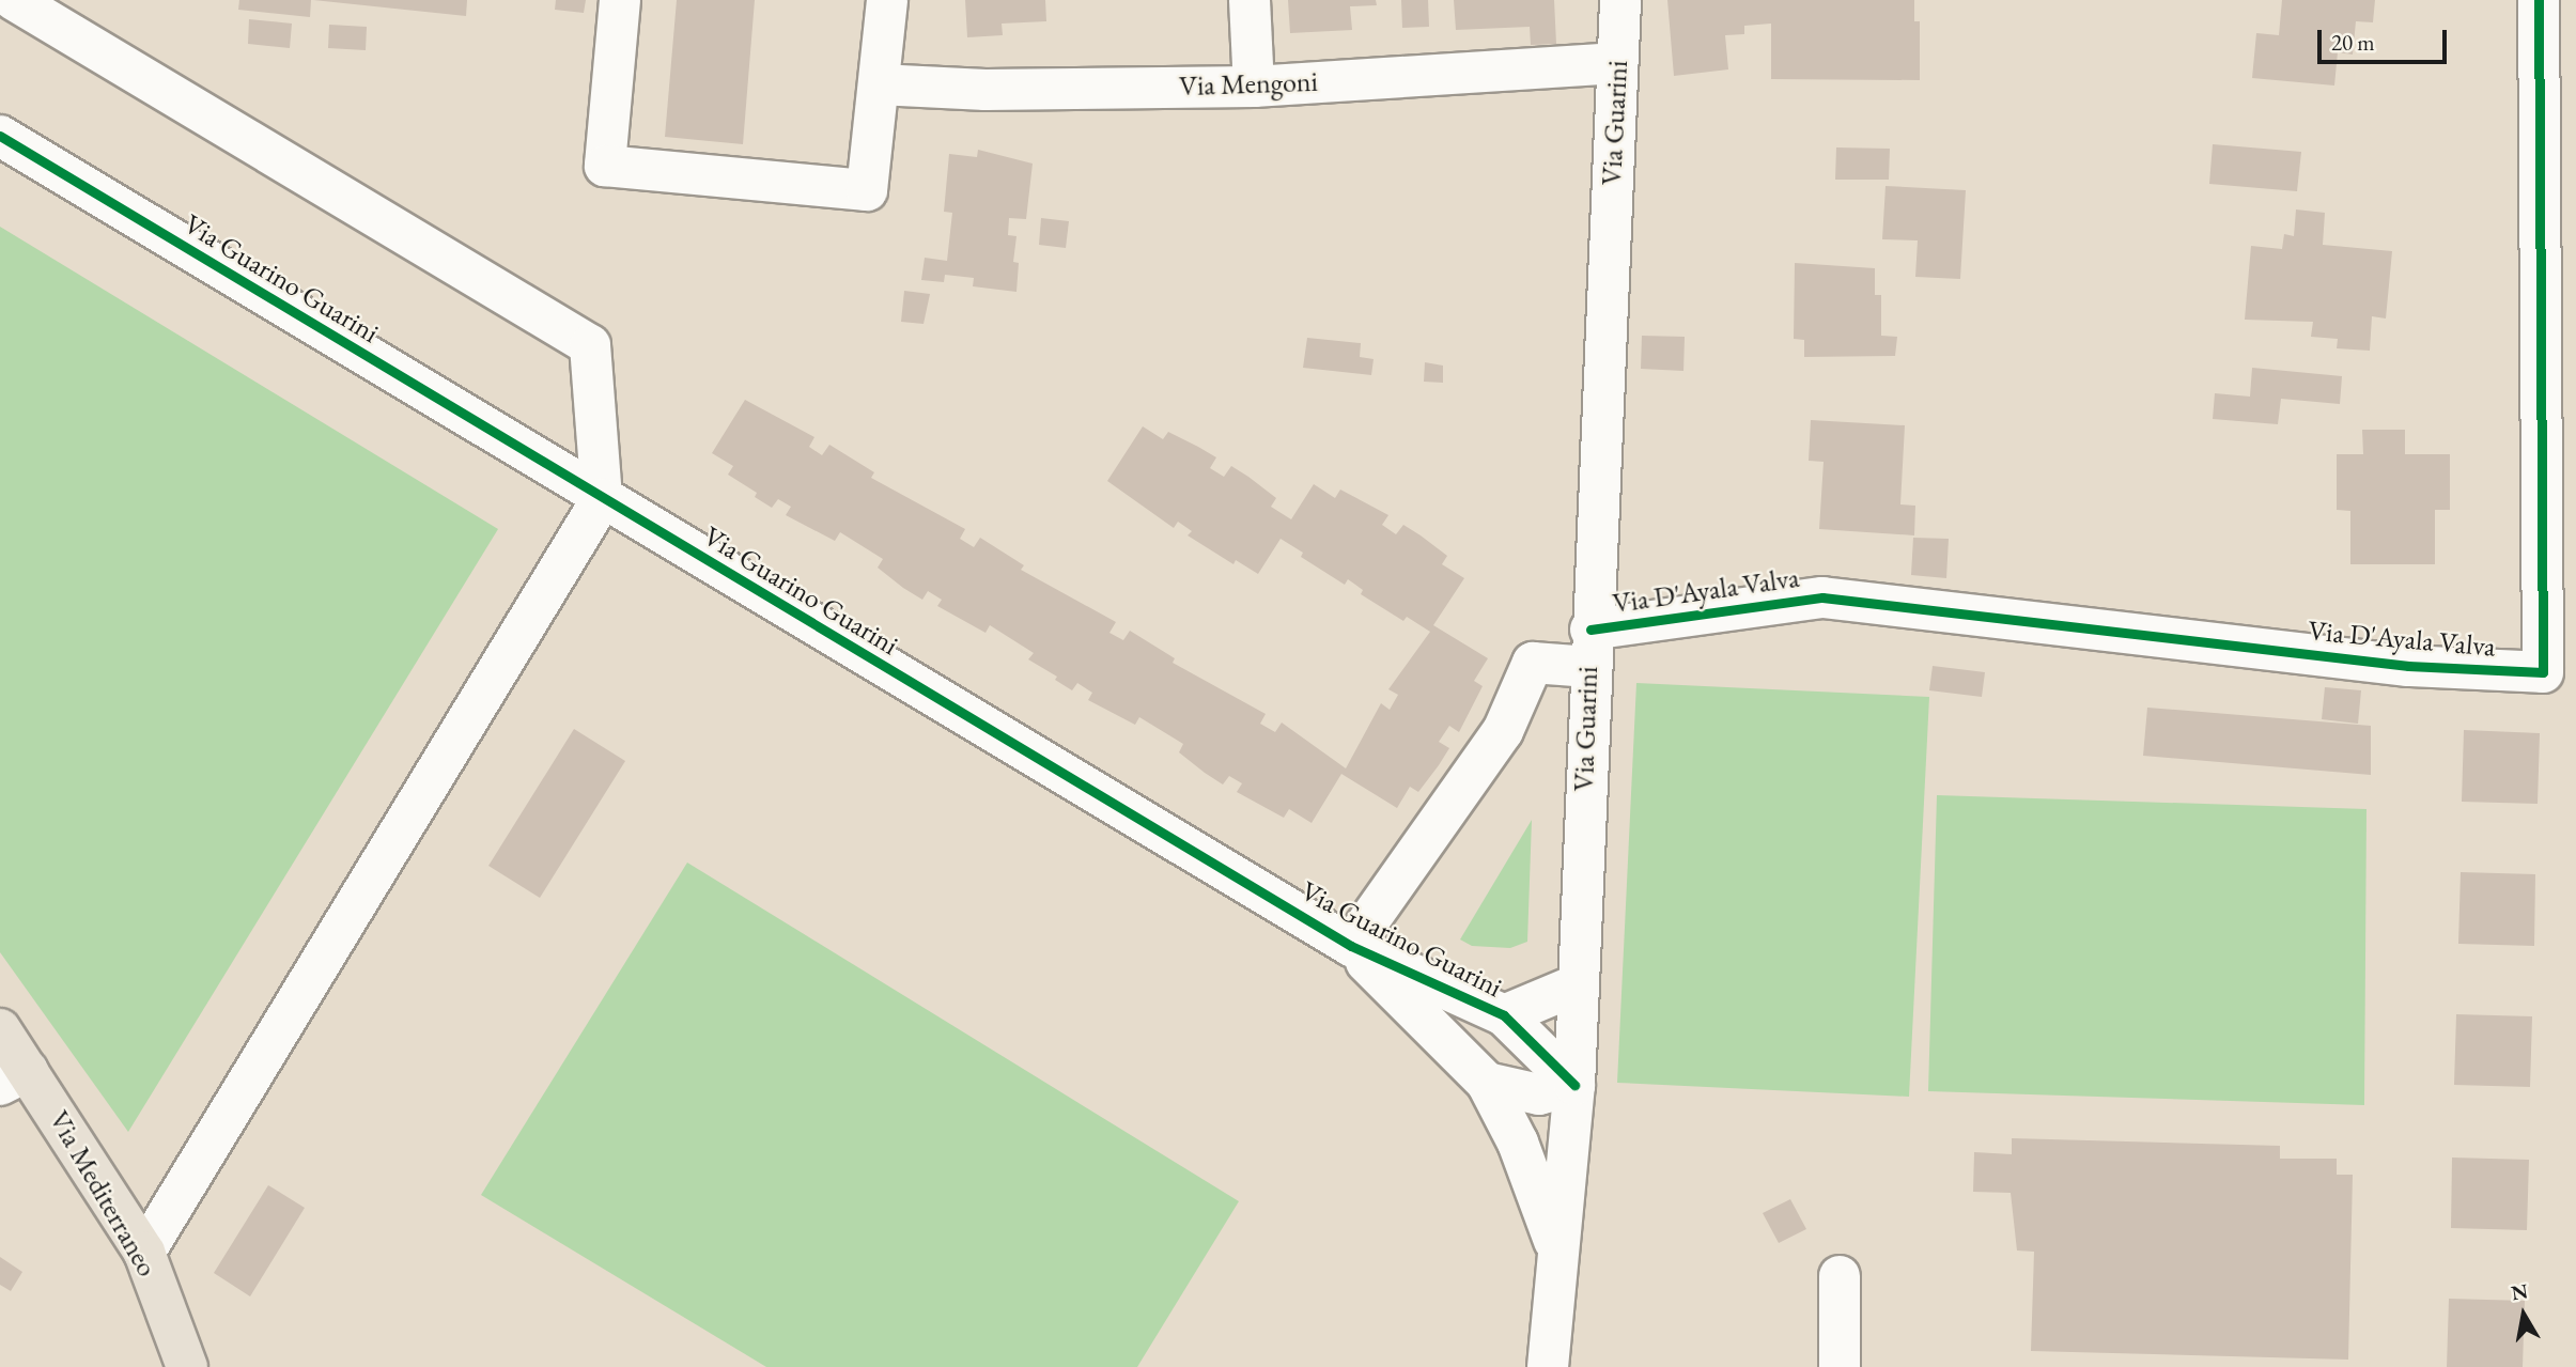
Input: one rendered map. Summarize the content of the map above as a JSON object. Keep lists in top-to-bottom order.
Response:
{
  "streets": {
    "main road": ["Via Mediterraneo"],
    "street": [
      "Via Mengoni",
      "Via Guarini",
      "Via Guarino Guarini",
      "Via D'Ayala Valva"
    ]
  },
  "crossings": [
    ["Via Mengoni", "Via Guarini"],
    ["Via Guarini", "Via Guarino Guarini"],
    ["Via Guarini", "Via D'Ayala Valva"]
  ],
  "scale_bar": "20 m",
  "north": "top"
}
